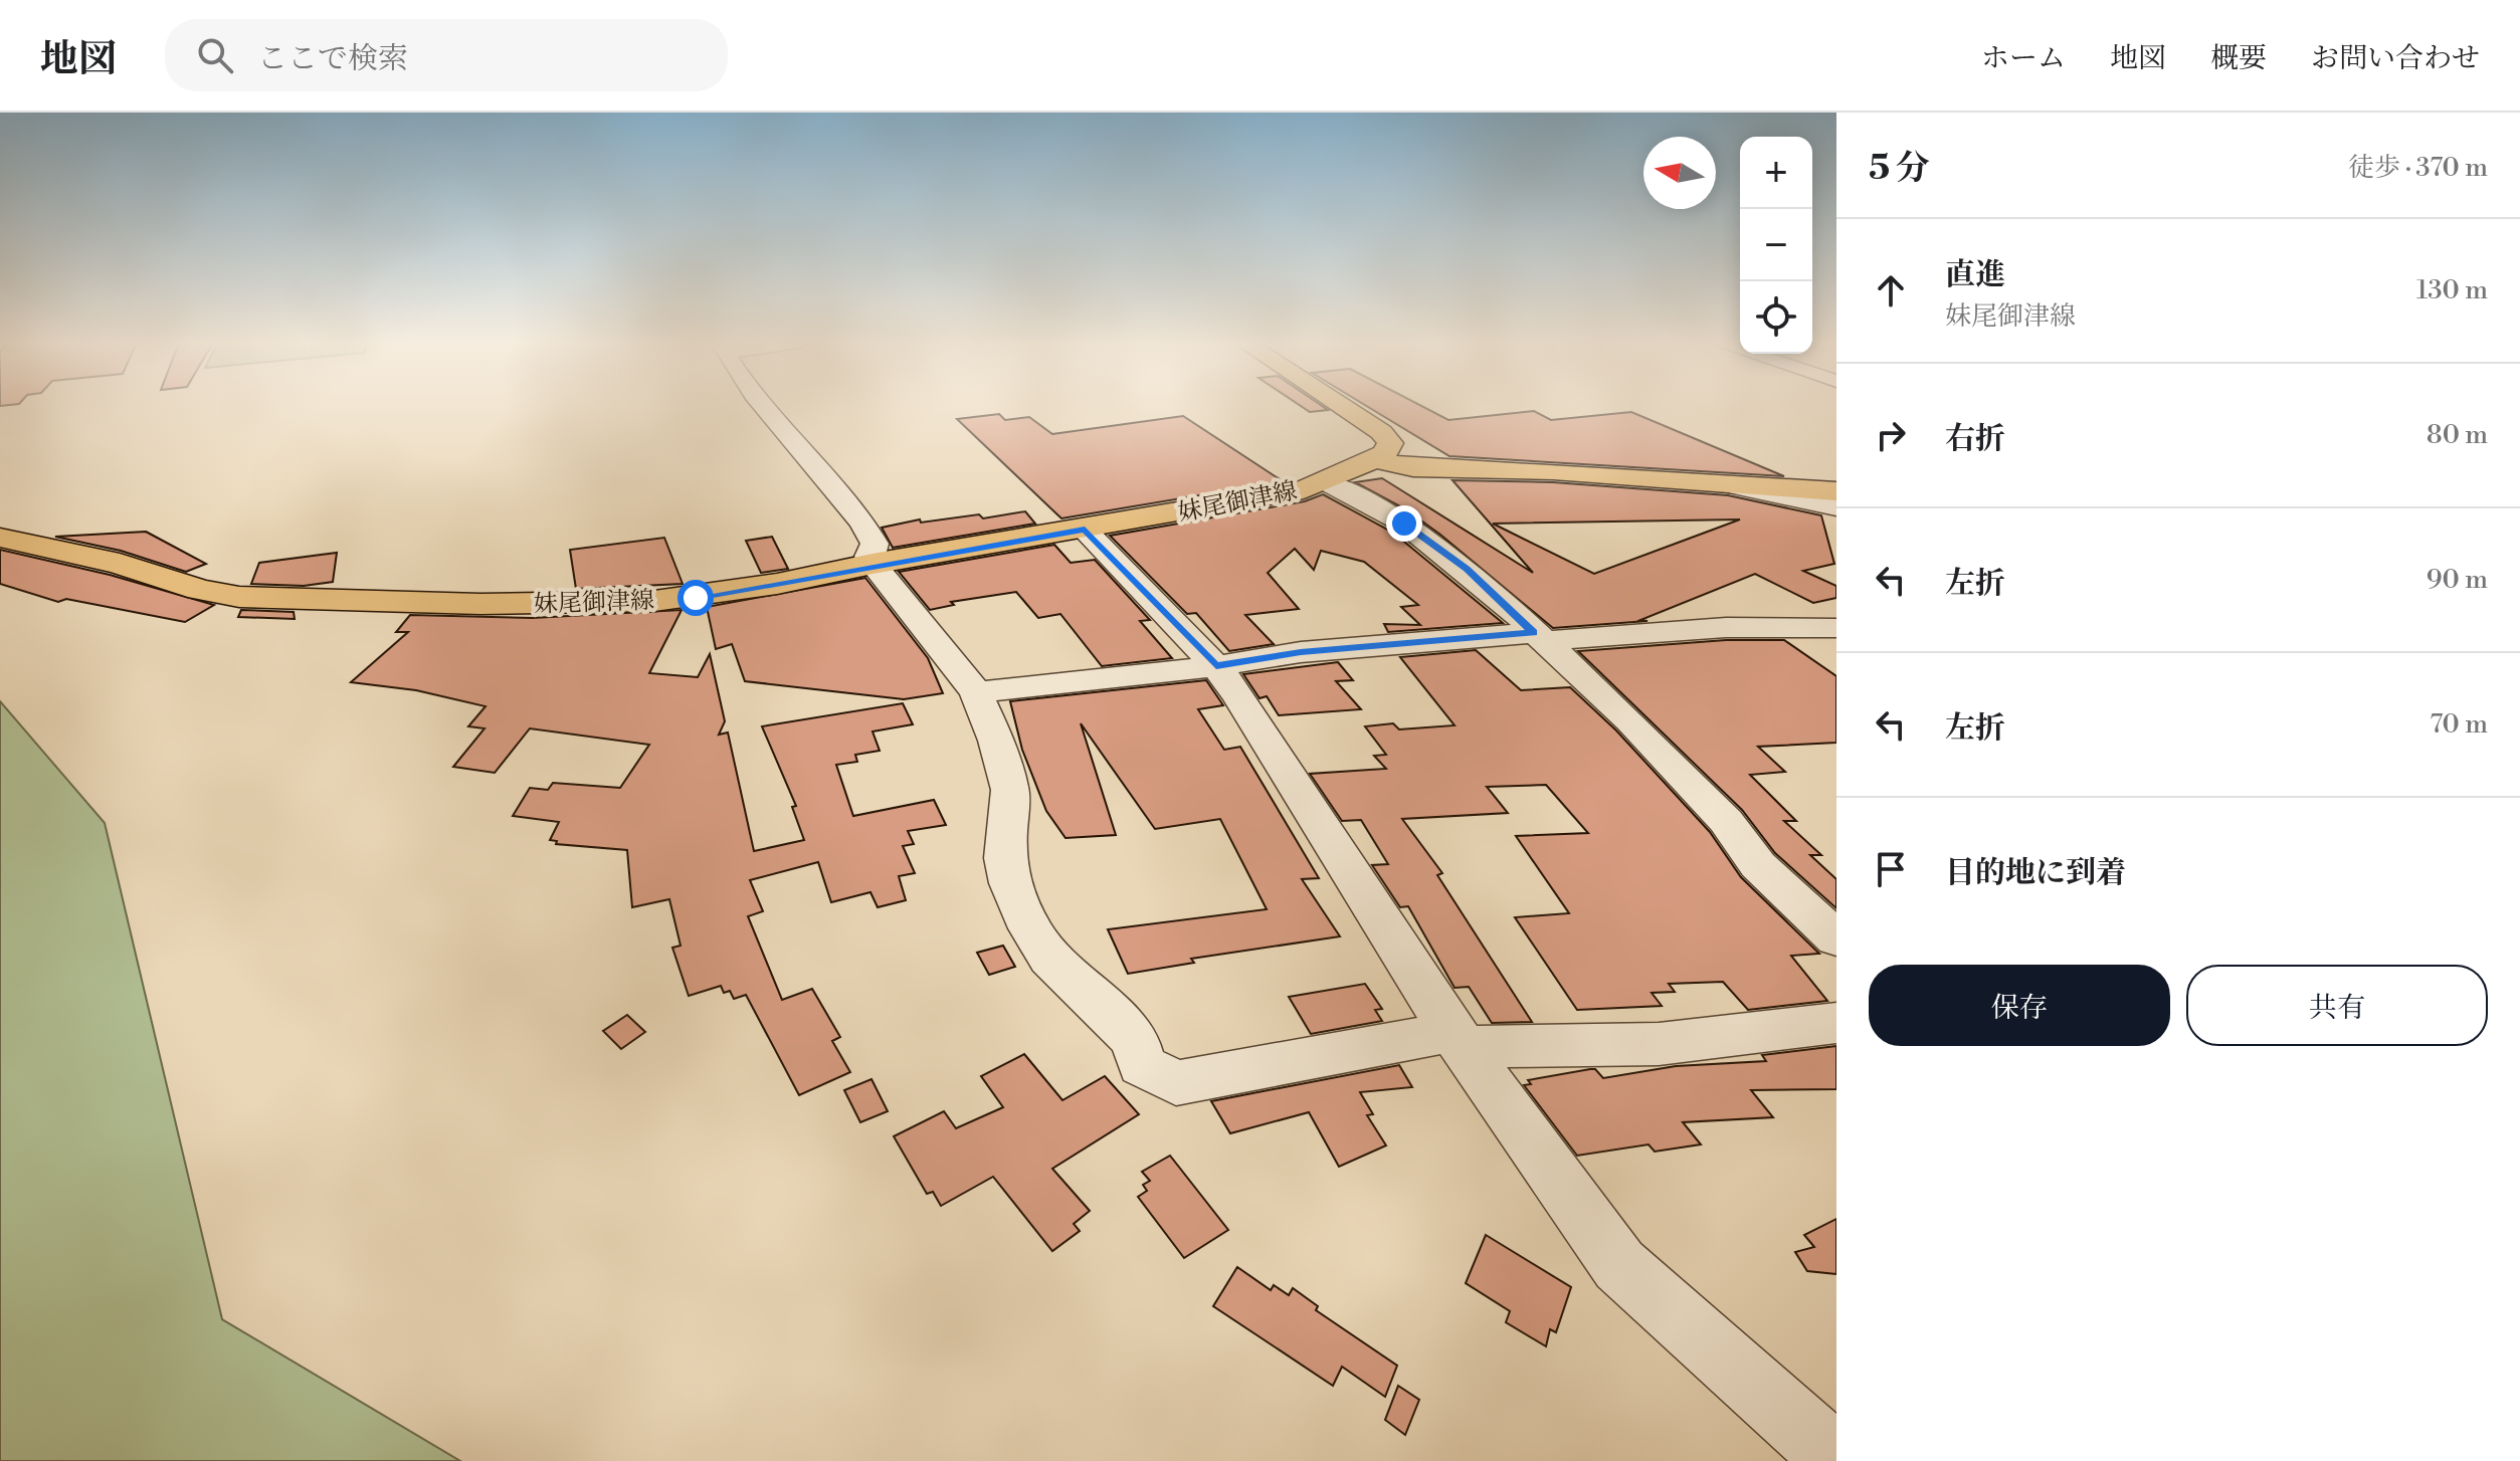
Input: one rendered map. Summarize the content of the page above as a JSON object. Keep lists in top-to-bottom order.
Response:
{
  "streets": {
    "main road": ["妹尾御津線"]
  },
  "north": "left",
  "page": {
    "header": "地図",
    "search": "ここで検索",
    "nav": [
      "ホーム",
      "地図",
      "概要",
      "お問い合わせ"
    ],
    "heading": ["5 分", "徒歩 · 370 m"],
    "map_buttons": ["+", "−"],
    "list": [
      ["直進", "妹尾御津線", "130 m"],
      ["右折", "80 m"],
      ["左折", "90 m"],
      ["左折", "70 m"],
      "目的地に到着"
    ],
    "buttons": ["保存", "共有"]
  }
}
